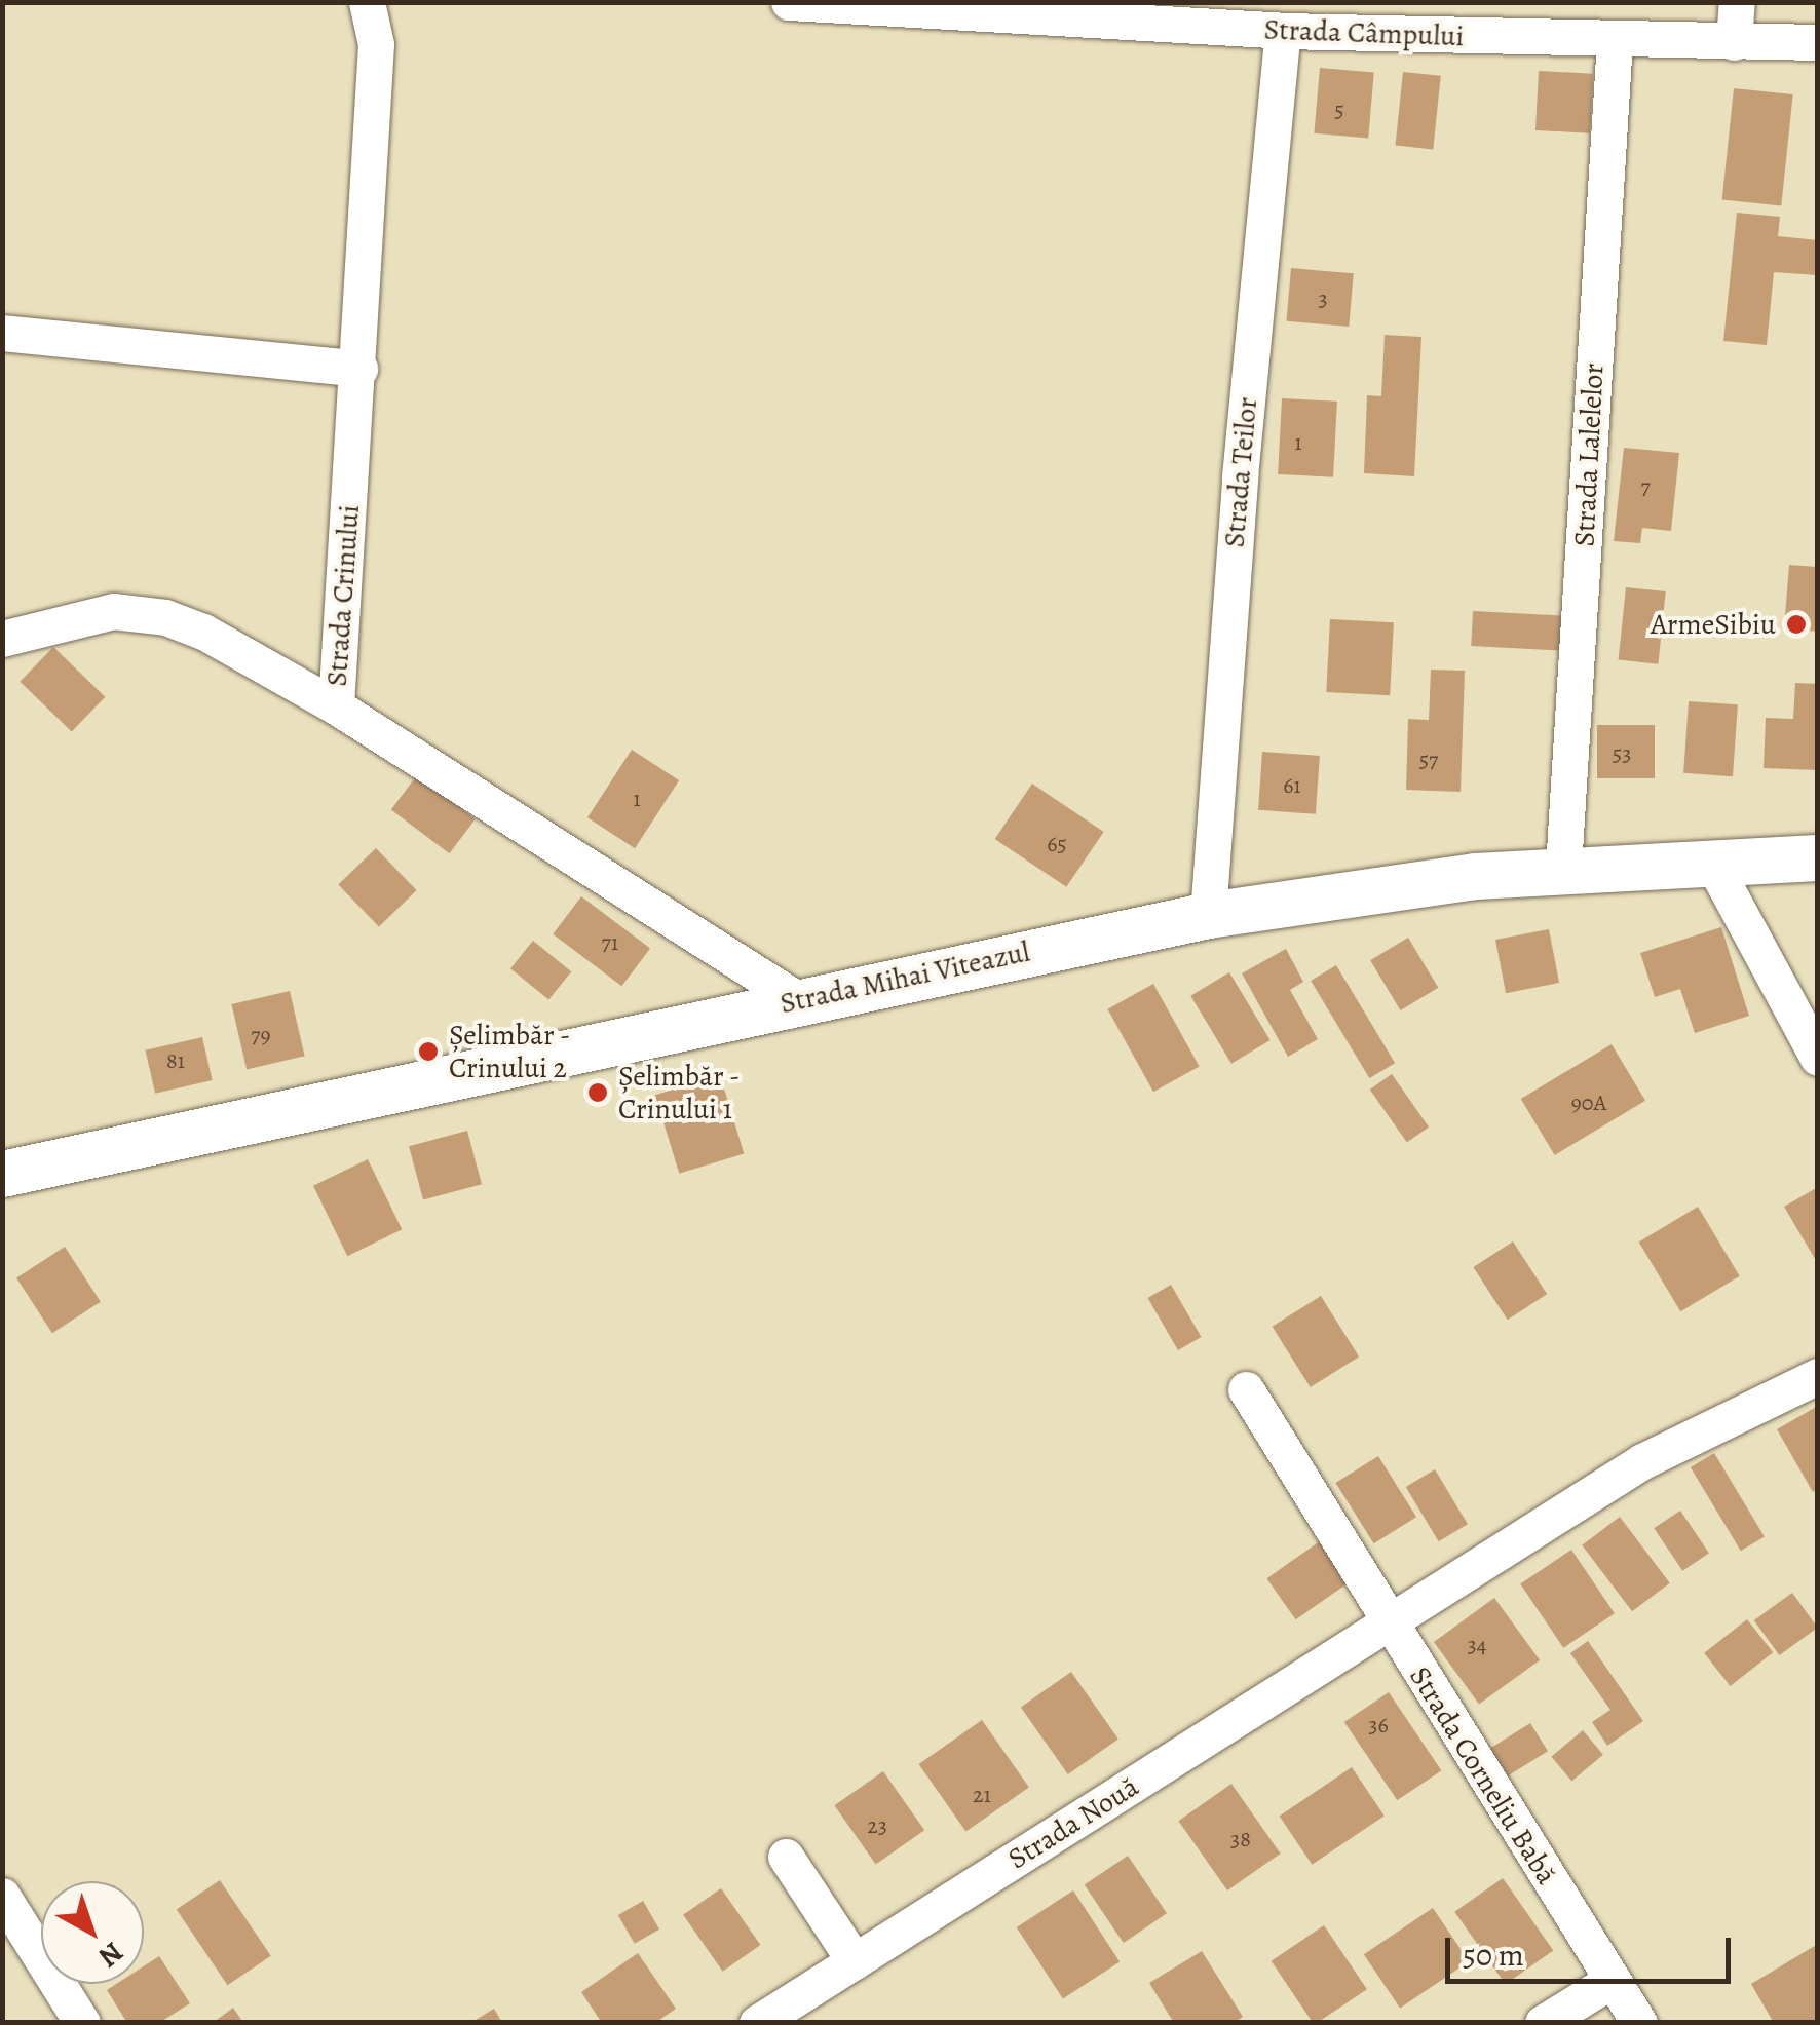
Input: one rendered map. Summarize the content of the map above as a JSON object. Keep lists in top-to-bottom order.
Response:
{
  "streets": {
    "main road": ["Strada Mihai Viteazul"],
    "street": [
      "Strada Câmpului",
      "Strada Lalelelor",
      "Strada Teilor",
      "Strada Crinului",
      "Strada Corneliu Babă",
      "Strada Nouă"
    ]
  },
  "crossings": [
    ["Strada Câmpului", "Strada Lalelelor"],
    ["Strada Câmpului", "Strada Teilor"],
    ["Strada Lalelelor", "Strada Mihai Viteazul"],
    ["Strada Teilor", "Strada Mihai Viteazul"],
    ["Strada Crinului", "Strada Mihai Viteazul"],
    ["Strada Corneliu Babă", "Strada Nouă"]
  ],
  "places": ["ArmeSibiu", "Șelimbăr - Crinului 2", "Șelimbăr - Crinului 1"],
  "house_numbers": [
    "5",
    "3",
    "1",
    "7",
    "53",
    "57",
    "61",
    "1",
    "65",
    "71",
    "79",
    "81",
    "90A",
    "34",
    "36",
    "21",
    "23",
    "38"
  ],
  "scale_bar": "50 m",
  "north": "bottom right"
}
